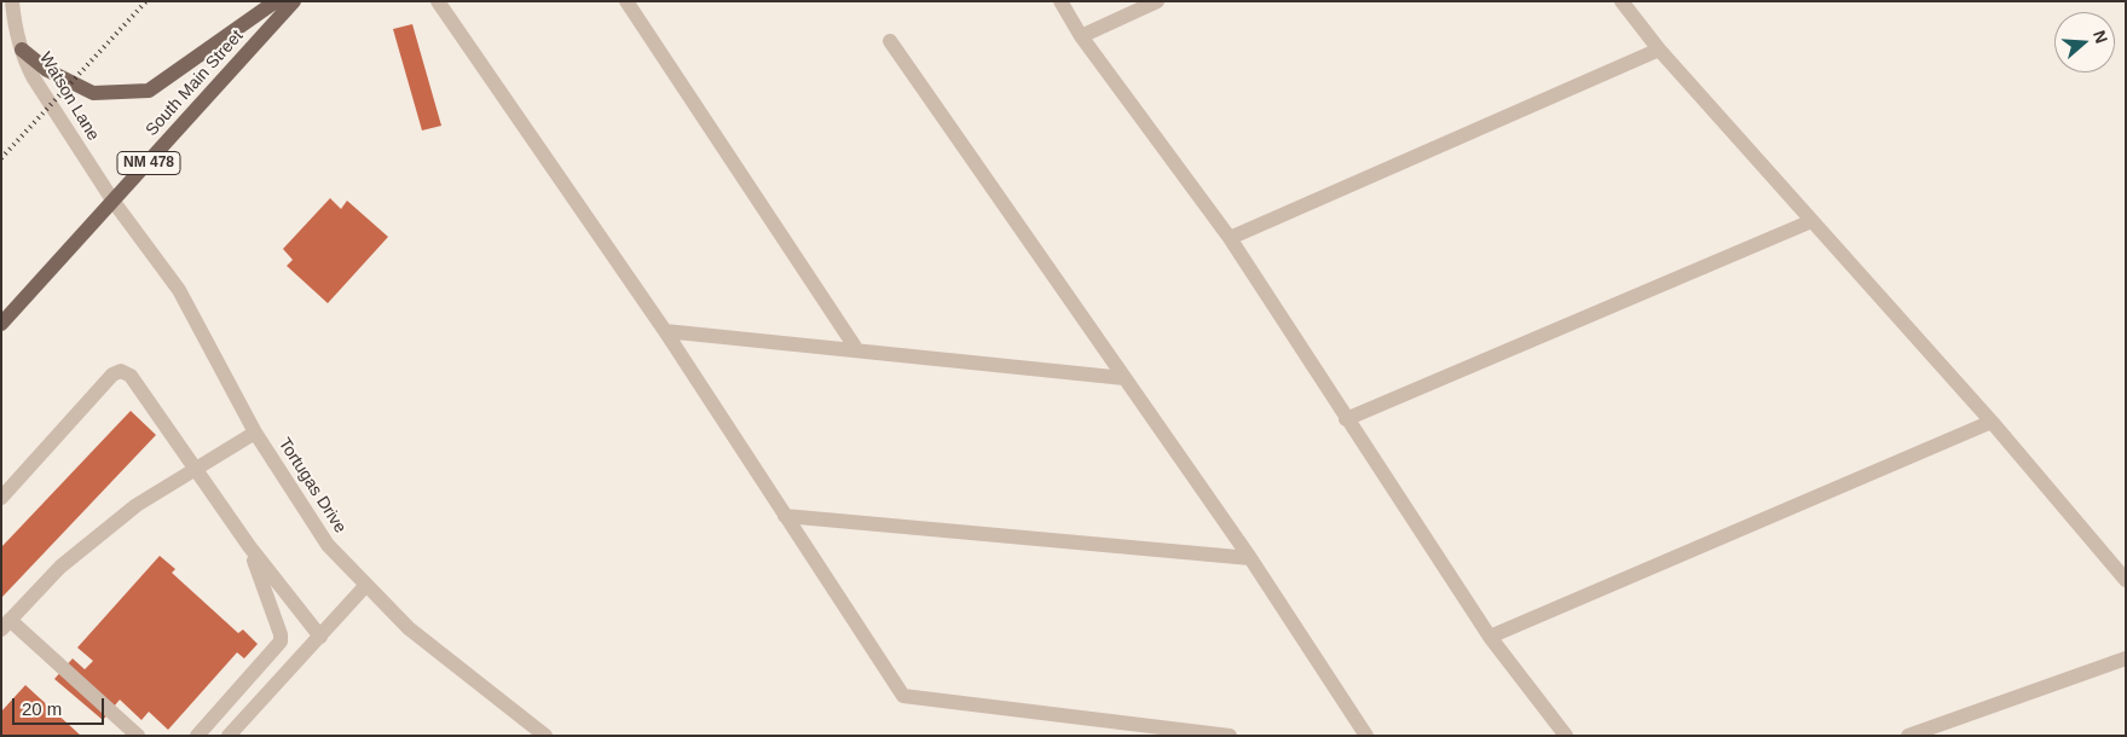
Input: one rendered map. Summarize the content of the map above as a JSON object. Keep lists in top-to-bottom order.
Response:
{
  "streets": {
    "main road": ["South Main Street", "NM 478"],
    "street": ["Watson Lane", "Tortugas Drive"]
  },
  "crossings": [
    ["South Main Street", "Watson Lane"],
    ["South Main Street", "Tortugas Drive"],
    ["Watson Lane", "Tortugas Drive"]
  ],
  "scale_bar": "20 m",
  "north": "right"
}
